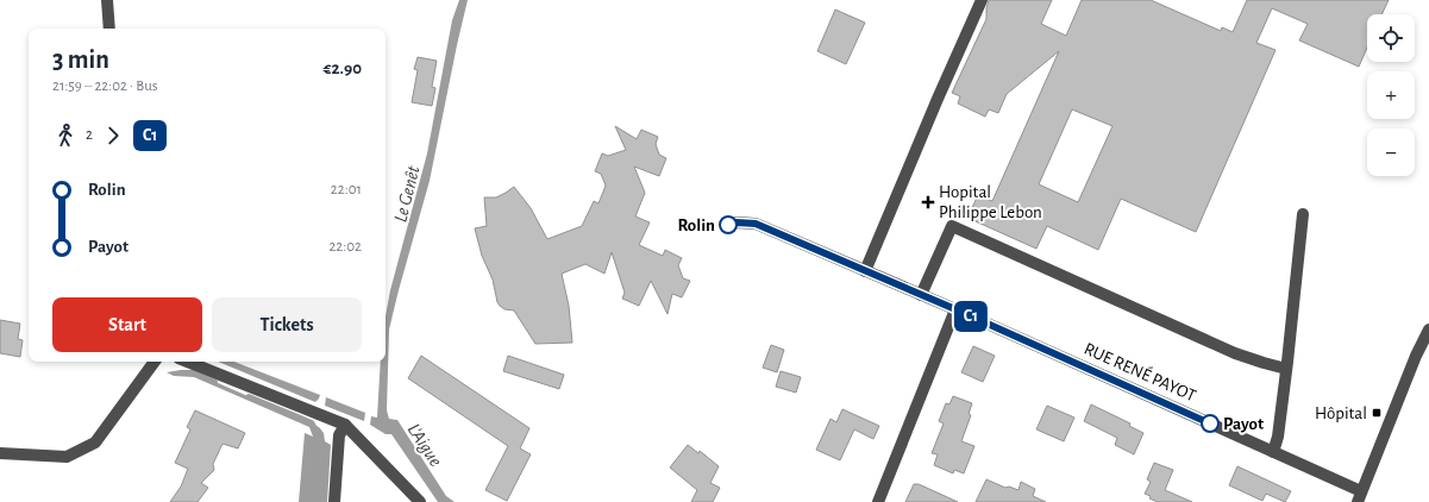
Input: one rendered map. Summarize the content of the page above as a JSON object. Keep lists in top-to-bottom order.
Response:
{
  "streets": {
    "street": ["RUE RENÉ PAYOT"]
  },
  "water": ["Le Genêt", "L'Aigue"],
  "places": {
    "health": ["Hopital Philippe Lebon"],
    "other": ["Rolin", "Payot"],
    "transit": ["Hôpital"]
  },
  "lines": ["bus line C1"],
  "page": {
    "on_map": "C1",
    "map_buttons": ["+", "−"],
    "heading": ["3 min", "21:59 – 22:02 · Bus", "€2.90"],
    "legs": ["2", "C1"],
    "list": [
      {
        "name": "Rolin",
        "value": "22:01"
      },
      {
        "name": "Payot",
        "value": "22:02"
      }
    ],
    "buttons": ["Start", "Tickets"]
  }
}
